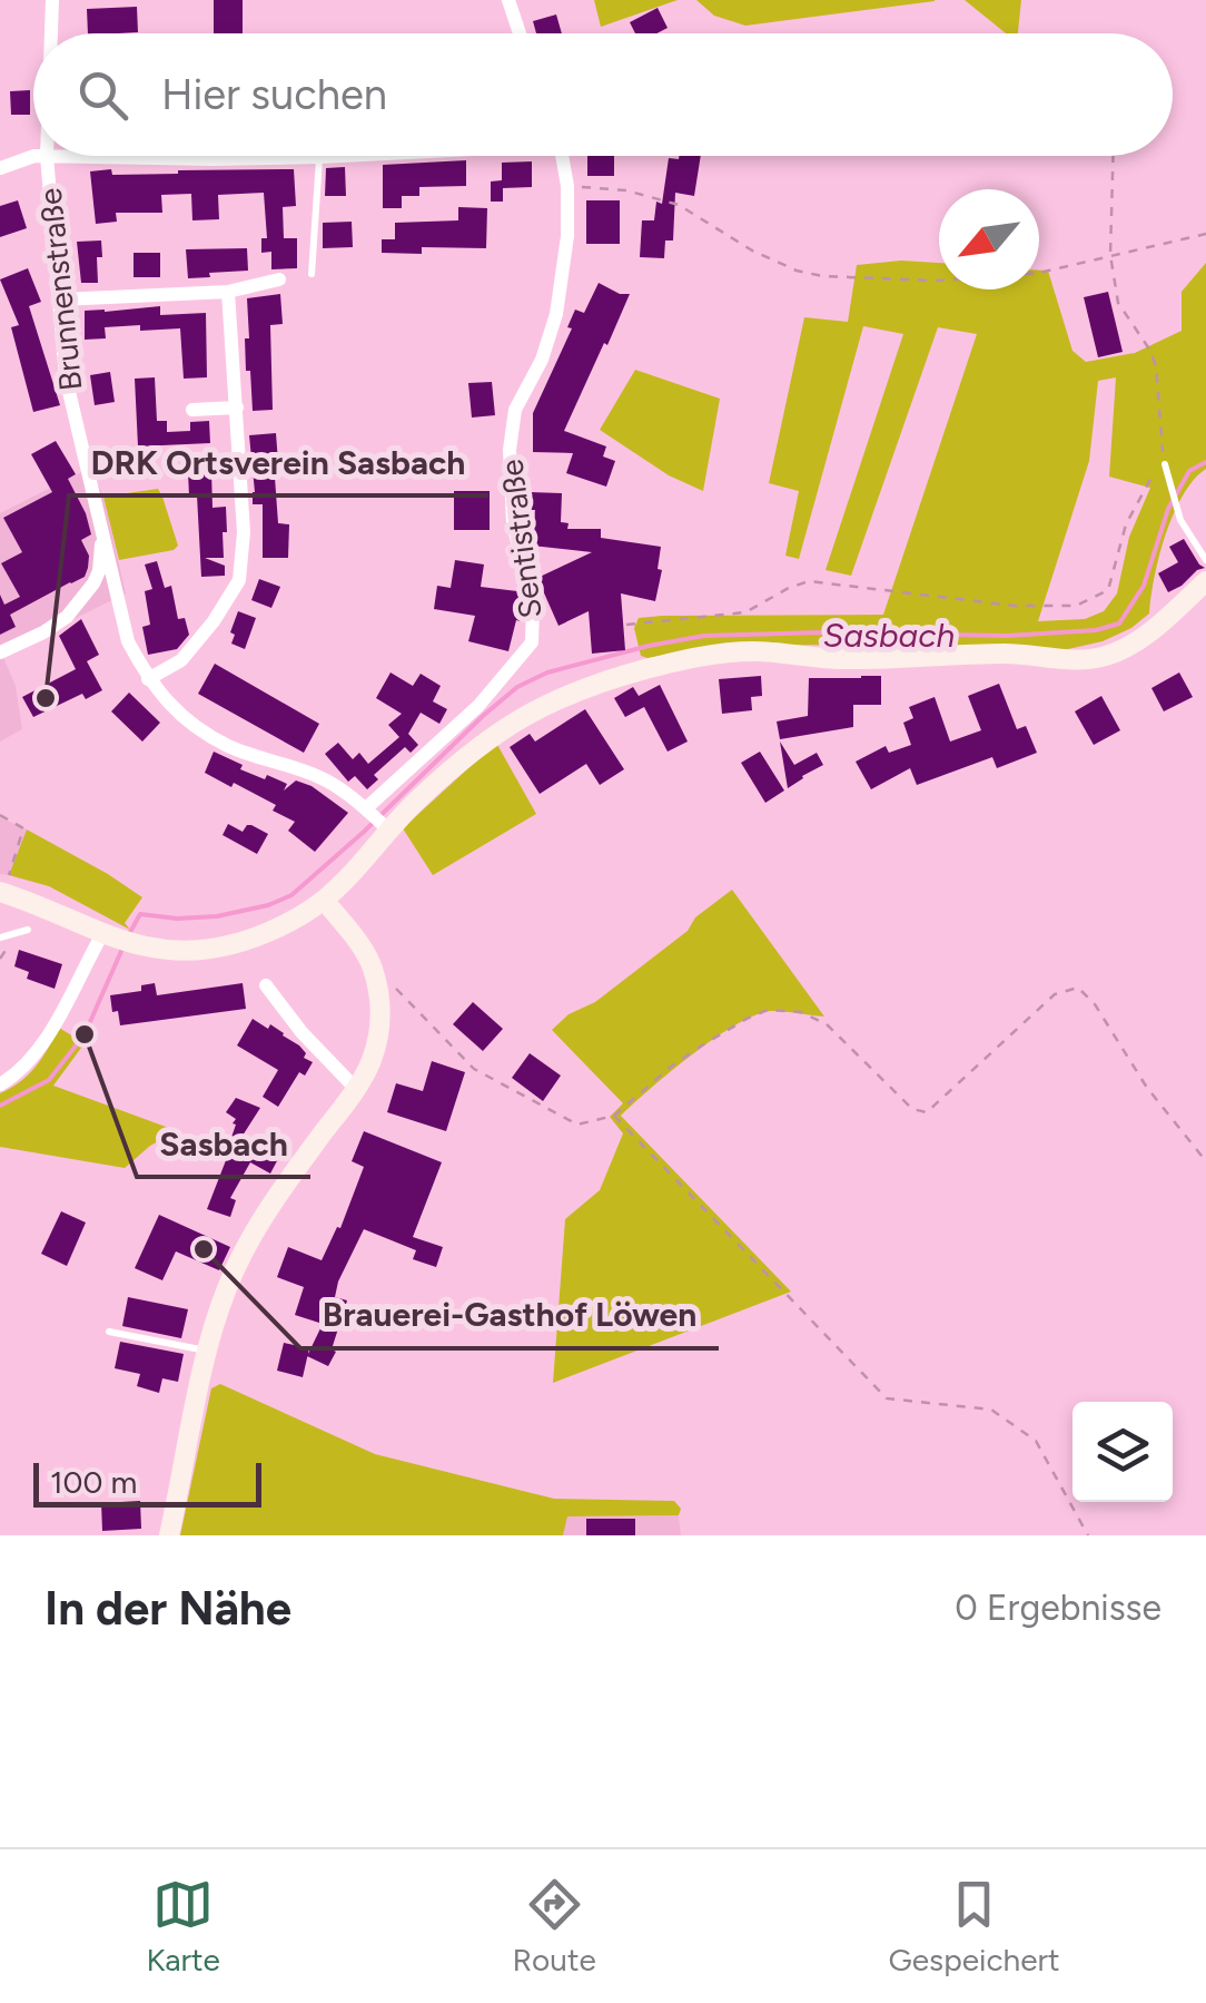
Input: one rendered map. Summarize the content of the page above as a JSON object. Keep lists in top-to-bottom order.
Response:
{
  "streets": {
    "street": ["Brunnenstraße", "Sentistraße"]
  },
  "crossings": [
    ["Brunnenstraße", "Sentistraße"]
  ],
  "water": ["Sasbach"],
  "places": ["DRK Ortsverein Sasbach", "Sasbach", "Brauerei-Gasthof Löwen"],
  "scale_bar": "100 m",
  "north": "bottom left",
  "page": {
    "search": "Hier suchen",
    "scale": "100 m",
    "heading": ["In der Nähe", "0 Ergebnisse"],
    "nav": ["Karte", "Route", "Gespeichert"]
  }
}
